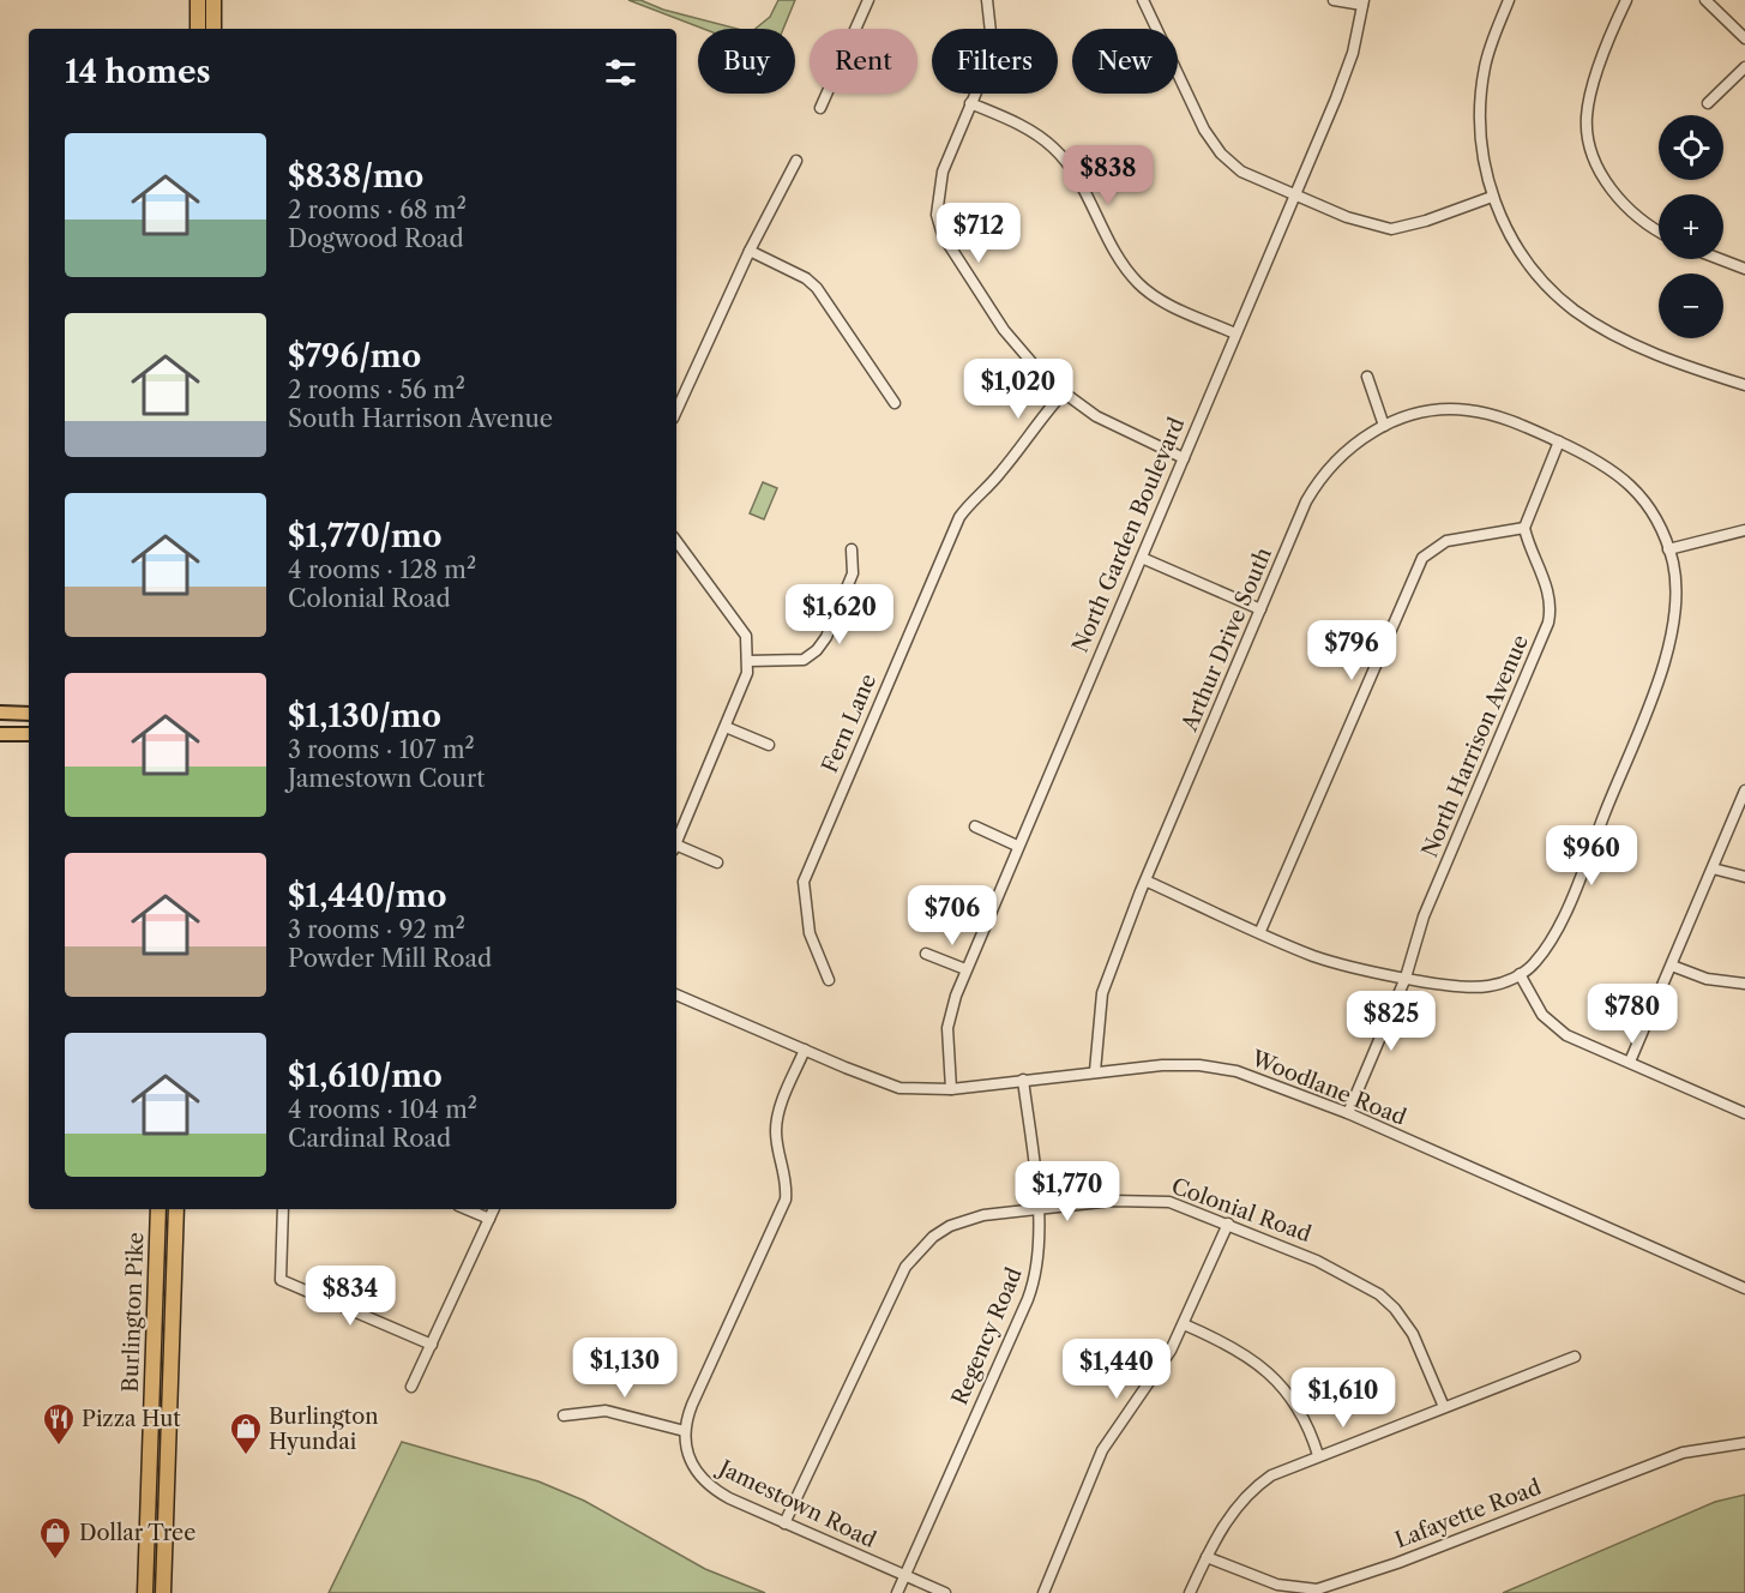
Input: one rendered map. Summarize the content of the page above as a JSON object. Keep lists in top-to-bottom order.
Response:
{
  "streets": {
    "highway": ["Burlington Pike"],
    "street": [
      "North Garden Boulevard",
      "Arthur Drive South",
      "Fern Lane",
      "North Harrison Avenue",
      "Woodlane Road",
      "Colonial Road",
      "Regency Road",
      "Jamestown Road",
      "Lafayette Road"
    ]
  },
  "crossings": [
    ["North Garden Boulevard", "Woodlane Road"],
    ["Arthur Drive South", "Woodlane Road"],
    ["North Harrison Avenue", "Woodlane Road"],
    ["Woodlane Road", "Regency Road"],
    ["Colonial Road", "Regency Road"],
    ["Colonial Road", "Jamestown Road"],
    ["Regency Road", "Jamestown Road"]
  ],
  "places": {
    "restaurant": ["Pizza Hut"],
    "shop": ["Burlington Hyundai", "Dollar Tree"]
  },
  "page": {
    "chip": [
      "Buy",
      "Rent",
      "Filters",
      "New"
    ],
    "heading": "14 homes",
    "map_buttons": ["+", "−"],
    "list": [
      {
        "name": "$838/mo",
        "note": "2 rooms · 68 m² · Dogwood Road"
      },
      {
        "name": "$796/mo",
        "note": "2 rooms · 56 m² · South Harrison Avenue"
      },
      {
        "name": "$1,770/mo",
        "note": "4 rooms · 128 m² · Colonial Road"
      },
      {
        "name": "$1,130/mo",
        "note": "3 rooms · 107 m² · Jamestown Court"
      },
      {
        "name": "$1,440/mo",
        "note": "3 rooms · 92 m² · Powder Mill Road"
      },
      {
        "name": "$1,610/mo",
        "note": "4 rooms · 104 m² · Cardinal Road"
      }
    ],
    "price": [
      "$838",
      "$712",
      "$1,020",
      "$1,620",
      "$796",
      "$960",
      "$706",
      "$780",
      "$825",
      "$1,770",
      "$834",
      "$1,130",
      "$1,440",
      "$1,610"
    ]
  }
}
